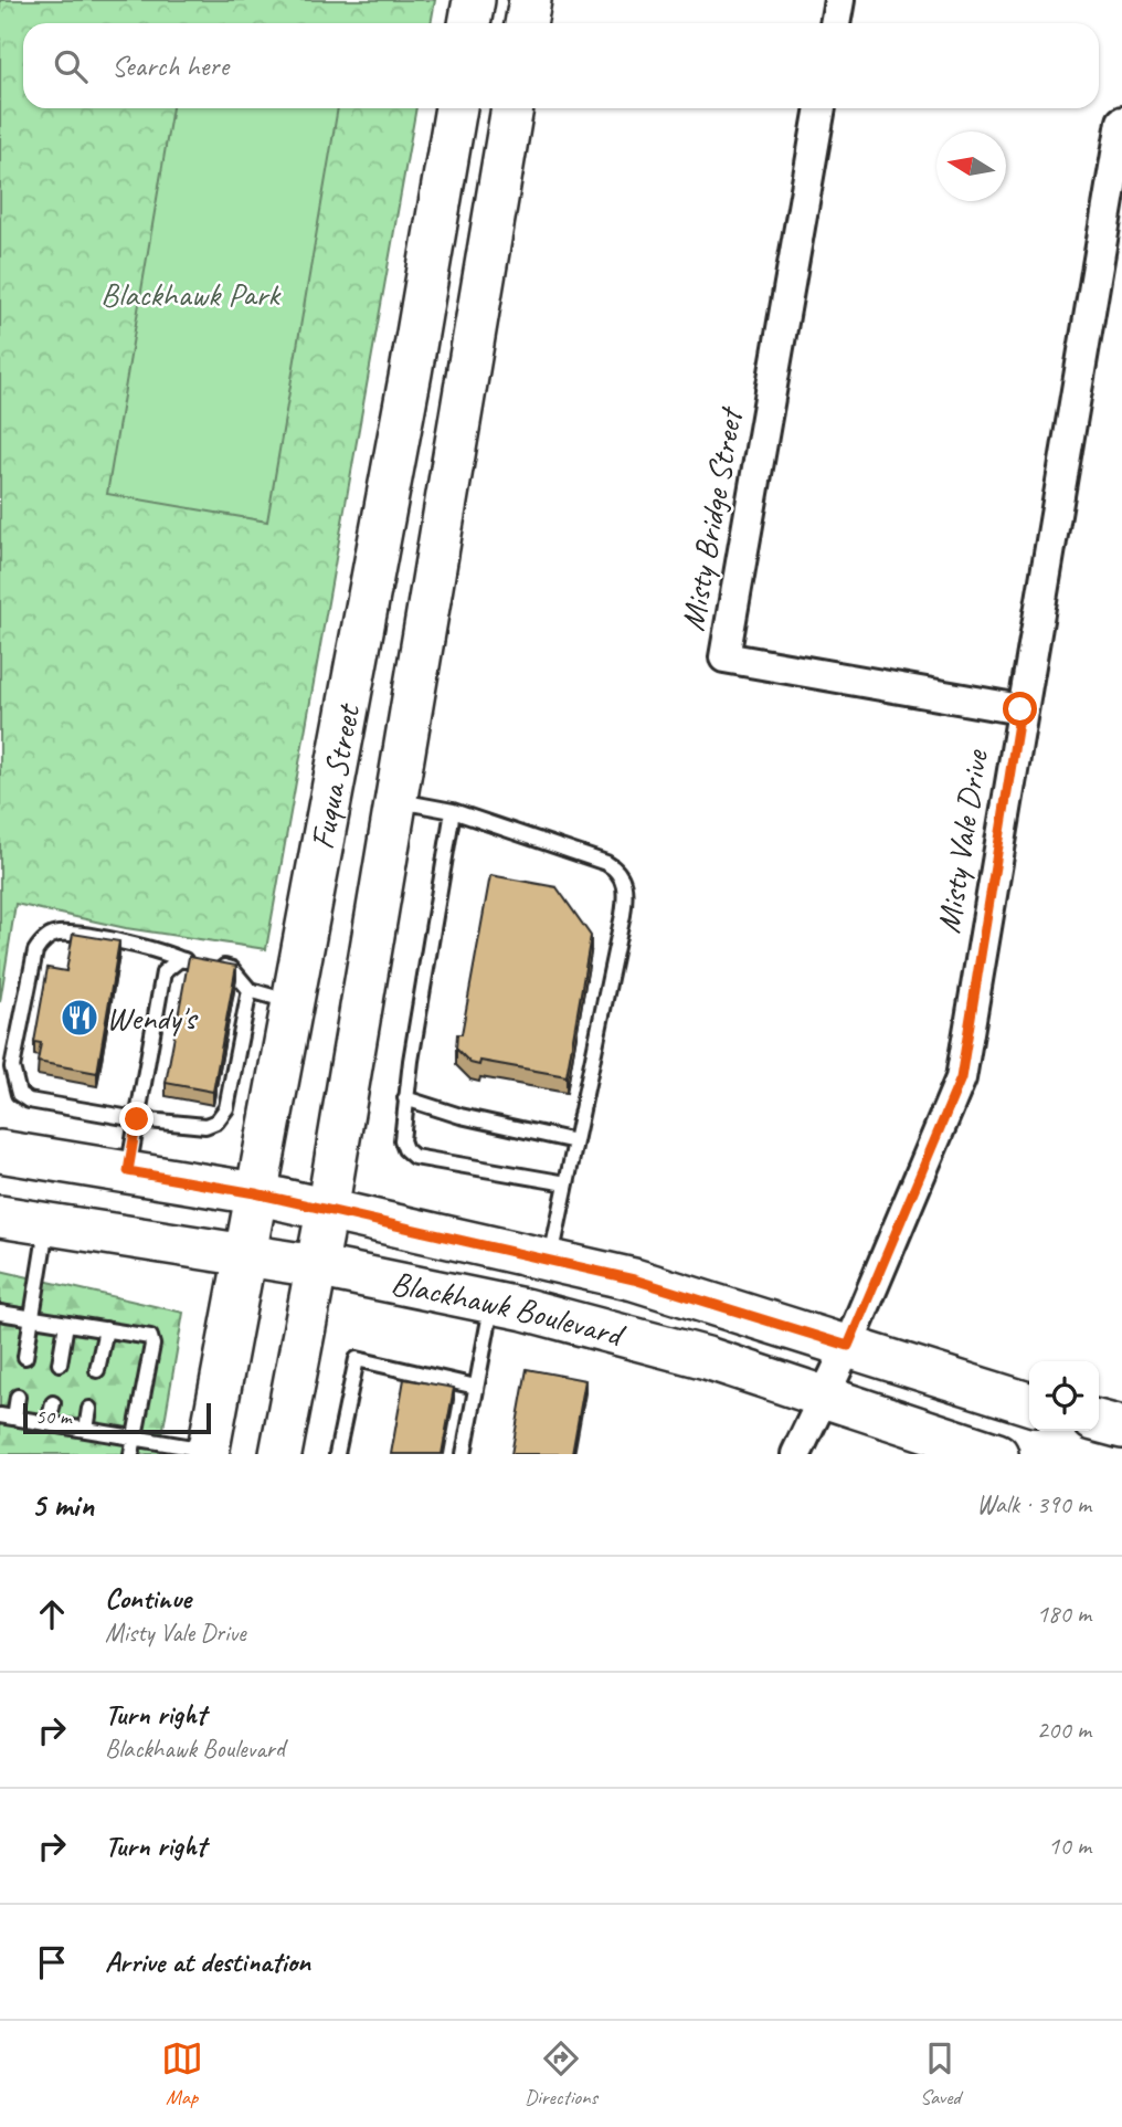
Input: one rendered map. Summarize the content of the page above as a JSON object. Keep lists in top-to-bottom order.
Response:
{
  "streets": {
    "main road": ["Fuqua Street", "Blackhawk Boulevard"],
    "street": ["Misty Bridge Street", "Misty Vale Drive"]
  },
  "crossings": [
    ["Misty Bridge Street", "Misty Vale Drive"],
    ["Fuqua Street", "Blackhawk Boulevard"],
    ["Misty Vale Drive", "Blackhawk Boulevard"]
  ],
  "parks": ["Blackhawk Park"],
  "places": {
    "restaurant": ["Wendy's"]
  },
  "scale_bar": "50 m",
  "north": "left",
  "page": {
    "search": "Search here",
    "scale": "50 m",
    "heading": ["5 min", "Walk · 390 m"],
    "list": [
      ["Continue", "Misty Vale Drive", "180 m"],
      ["Turn right", "Blackhawk Boulevard", "200 m"],
      ["Turn right", "10 m"],
      "Arrive at destination"
    ],
    "nav": ["Map", "Directions", "Saved"]
  }
}
